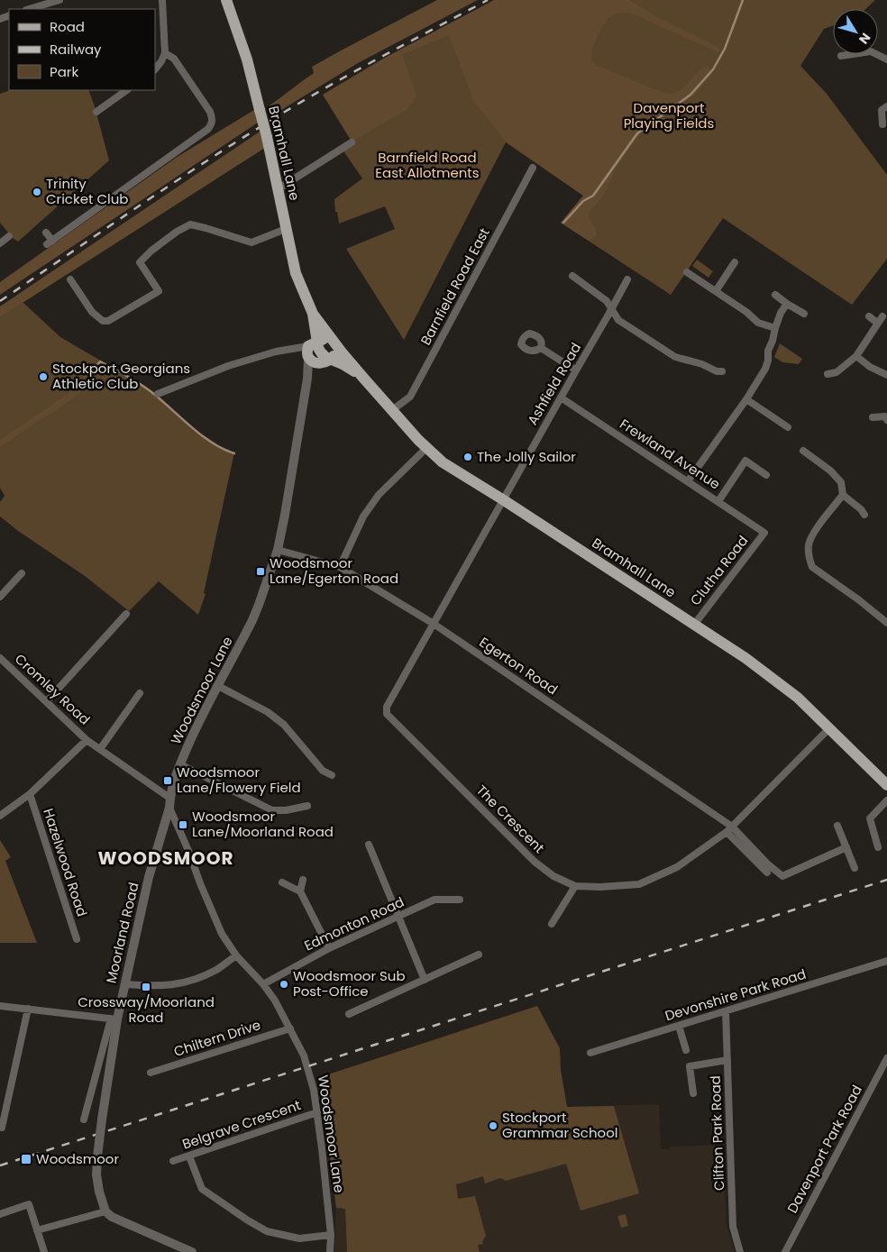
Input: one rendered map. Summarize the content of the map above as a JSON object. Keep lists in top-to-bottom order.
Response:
{
  "streets": {
    "main road": ["Bramhall Lane"],
    "street": [
      "Barnfield Road East",
      "Ashfield Road",
      "Frewland Avenue",
      "Clutha Road",
      "Egerton Road",
      "Cromley Road",
      "Woodsmoor Lane",
      "The Crescent",
      "Hazelwood Road",
      "Edmonton Road",
      "Moorland Road",
      "Devonshire Park Road",
      "Chiltern Drive",
      "Belgrave Crescent",
      "Clifton Park Road",
      "Davenport Park Road"
    ]
  },
  "crossings": [
    ["Bramhall Lane", "Barnfield Road East"],
    ["Bramhall Lane", "Ashfield Road"],
    ["Bramhall Lane", "Clutha Road"],
    ["Bramhall Lane", "Woodsmoor Lane"],
    ["Bramhall Lane", "The Crescent"],
    ["Ashfield Road", "Frewland Avenue"],
    ["Ashfield Road", "The Crescent"],
    ["Frewland Avenue", "Clutha Road"],
    ["Egerton Road", "Woodsmoor Lane"],
    ["Egerton Road", "The Crescent"],
    ["Cromley Road", "Woodsmoor Lane"],
    ["Woodsmoor Lane", "Edmonton Road"],
    ["Woodsmoor Lane", "Moorland Road"],
    ["Woodsmoor Lane", "Chiltern Drive"],
    ["Woodsmoor Lane", "Belgrave Crescent"],
    ["Devonshire Park Road", "Clifton Park Road"]
  ],
  "districts": ["WOODSMOOR"],
  "parks": ["Davenport Playing Fields", "Barnfield Road East Allotments"],
  "places": {
    "other": [
      "Trinity Cricket Club",
      "Stockport Georgians Athletic Club",
      "The Jolly Sailor",
      "Woodsmoor Sub Post-Office",
      "Stockport Grammar School"
    ],
    "transit": [
      "Woodsmoor Lane/Egerton Road",
      "Woodsmoor Lane/Flowery Field",
      "Woodsmoor Lane/Moorland Road",
      "Crossway/Moorland Road",
      "Woodsmoor"
    ]
  },
  "legend": ["Road", "Railway", "Park"],
  "north": "bottom right"
}
